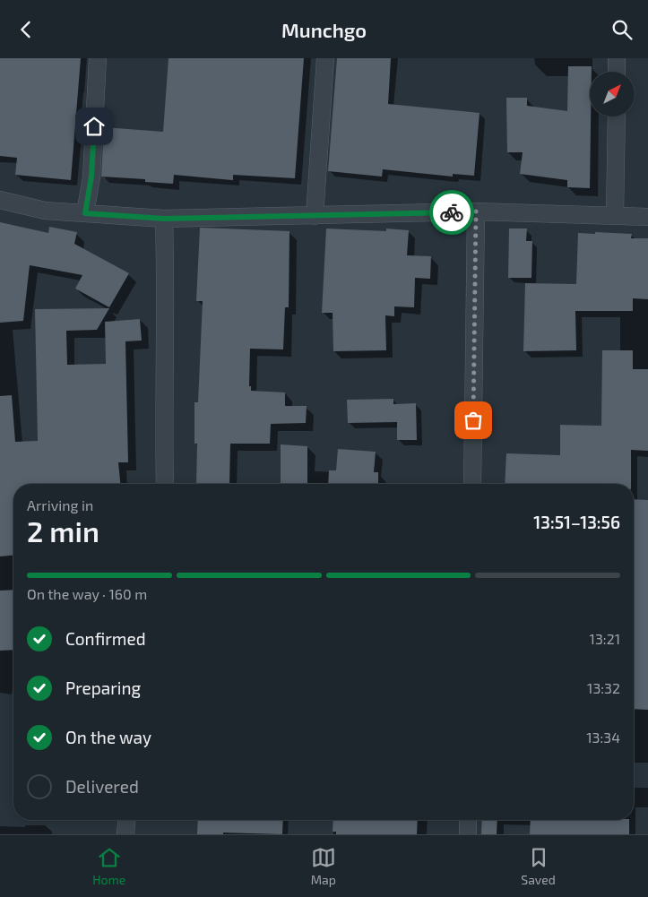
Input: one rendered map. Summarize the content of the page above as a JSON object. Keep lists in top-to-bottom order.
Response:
{
  "north": "top right",
  "page": {
    "header": "Munchgo",
    "heading": ["2 min", "Arriving in", "13:51–13:56"],
    "bar": "On the way · 160 m",
    "list": [
      ["Confirmed", "13:21"],
      ["Preparing", "13:32"],
      ["On the way", "13:34"],
      "Delivered"
    ],
    "tabs": ["Home", "Map", "Saved"]
  }
}
